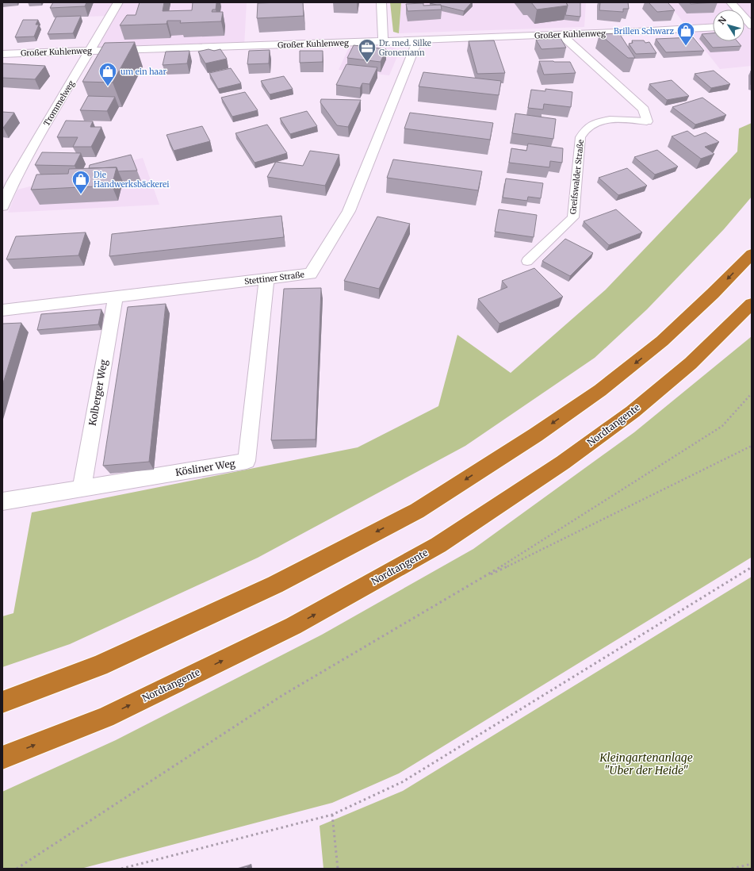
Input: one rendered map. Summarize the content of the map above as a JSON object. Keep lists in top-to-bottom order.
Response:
{
  "streets": {
    "highway": ["Nordtangente"],
    "street": [
      "Großer Kuhlenweg",
      "Trommelweg",
      "Greifswalder Straße",
      "Stettiner Straße",
      "Kolberger Weg",
      "Kösliner Weg"
    ]
  },
  "crossings": [
    ["Großer Kuhlenweg", "Trommelweg"],
    ["Großer Kuhlenweg", "Greifswalder Straße"],
    ["Großer Kuhlenweg", "Stettiner Straße"],
    ["Stettiner Straße", "Kolberger Weg"],
    ["Stettiner Straße", "Kösliner Weg"],
    ["Kolberger Weg", "Kösliner Weg"]
  ],
  "parks": ["Kleingartenanlage \"Über der Heide\""],
  "places": {
    "shop": ["Brillen Schwarz", "um ein haar", "Die Handwerksbäckerei"],
    "office": ["Dr. med. Silke Gronemann"]
  },
  "north": "top left"
}
